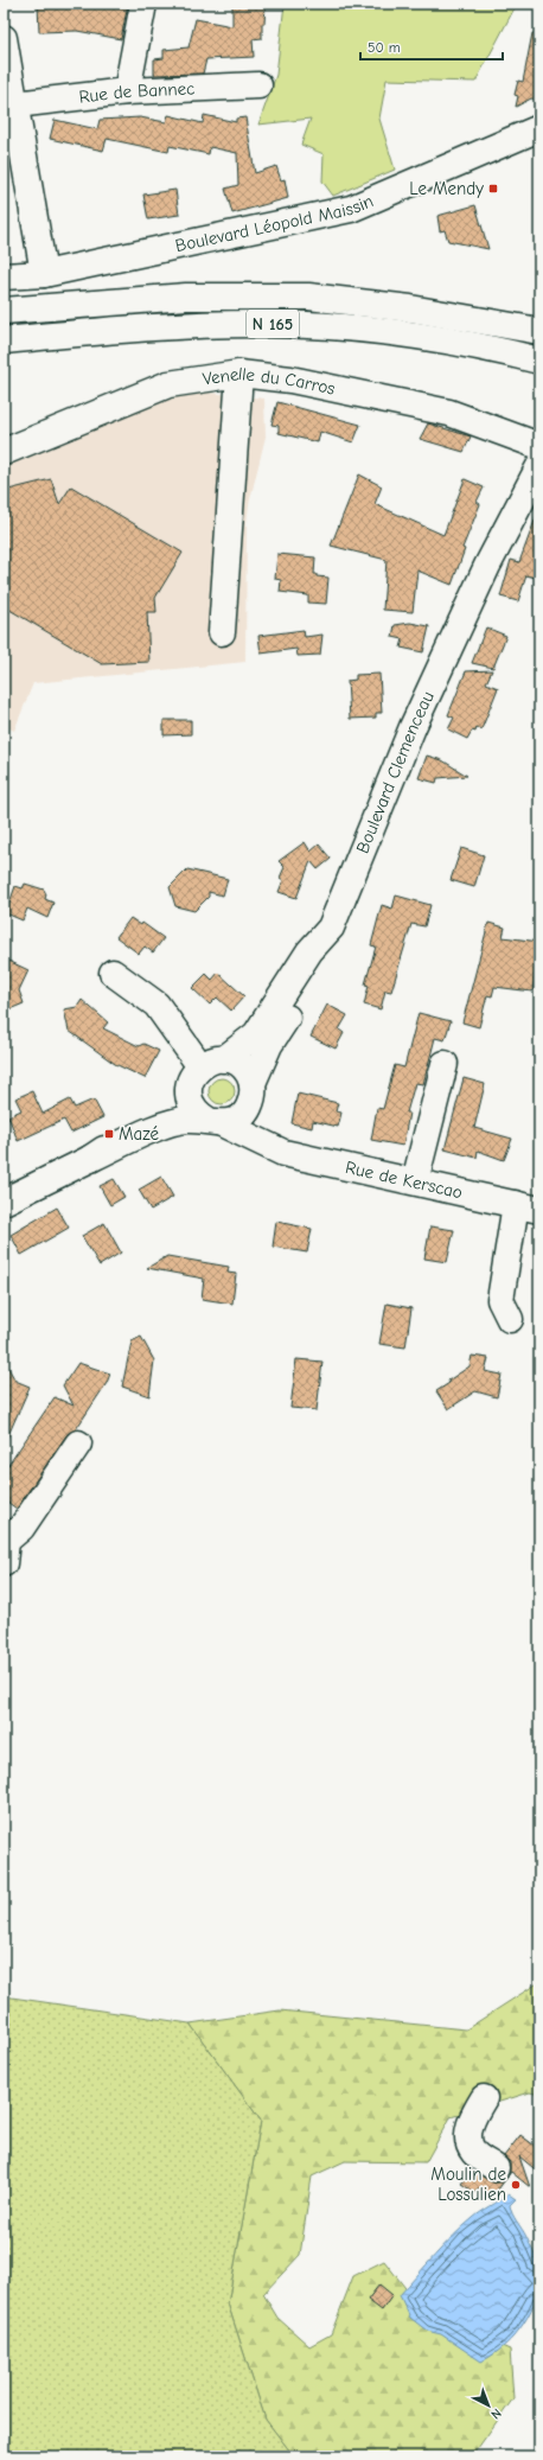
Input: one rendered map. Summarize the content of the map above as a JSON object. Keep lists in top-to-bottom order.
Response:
{
  "streets": {
    "main road": [
      "Rue de Bannec",
      "Boulevard Léopold Maissin",
      "N 165",
      "Venelle du Carros",
      "Boulevard Clemenceau",
      "Rue de Kerscao"
    ]
  },
  "crossings": [
    ["Boulevard Clemenceau", "Rue de Kerscao"]
  ],
  "places": {
    "transit": ["Le Mendy", "Mazé"],
    "other": ["Moulin de Lossulien"]
  },
  "scale_bar": "50 m",
  "north": "bottom right"
}
